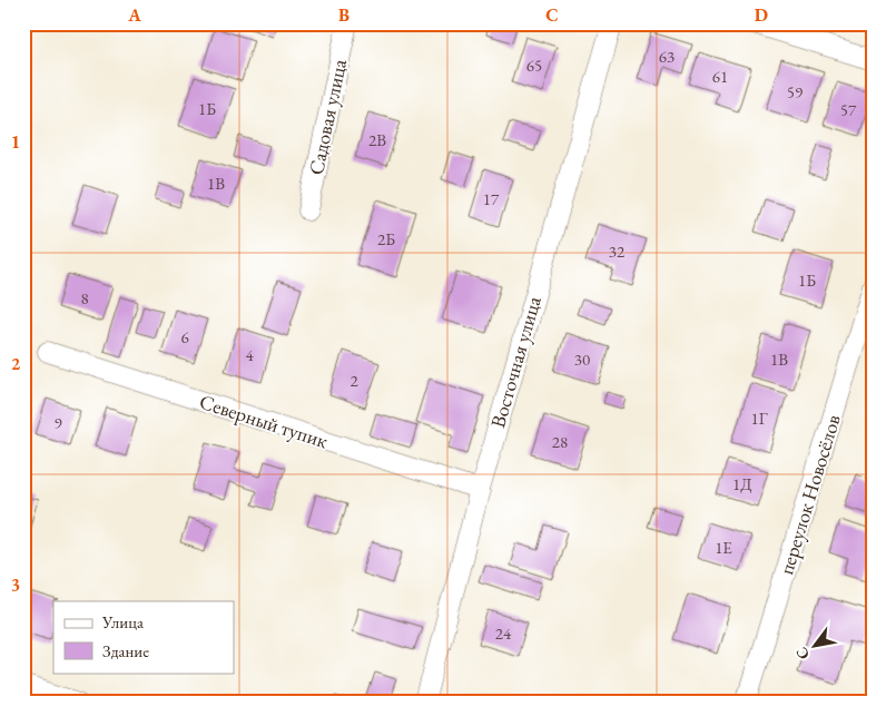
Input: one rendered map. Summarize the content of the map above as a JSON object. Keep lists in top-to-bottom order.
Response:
{
  "streets": {
    "street": [
      "Садовая улица",
      "Восточная улица",
      "Северный тупик",
      "переулок Новосёлов"
    ]
  },
  "crossings": [
    ["Восточная улица", "Северный тупик"]
  ],
  "house_numbers": [
    "63",
    "65",
    "61",
    "59",
    "1Б",
    "57",
    "2В",
    "1В",
    "17",
    "2Б",
    "32",
    "1Б",
    "8",
    "6",
    "4",
    "30",
    "1В",
    "2",
    "1Г",
    "9",
    "28",
    "1Д",
    "1Е",
    "24"
  ],
  "legend": ["Улица", "Здание"],
  "north": "bottom left",
  "grid": {
    "columns": [
      "A",
      "B",
      "C",
      "D"
    ],
    "rows": ["1", "2", "3"]
  }
}
